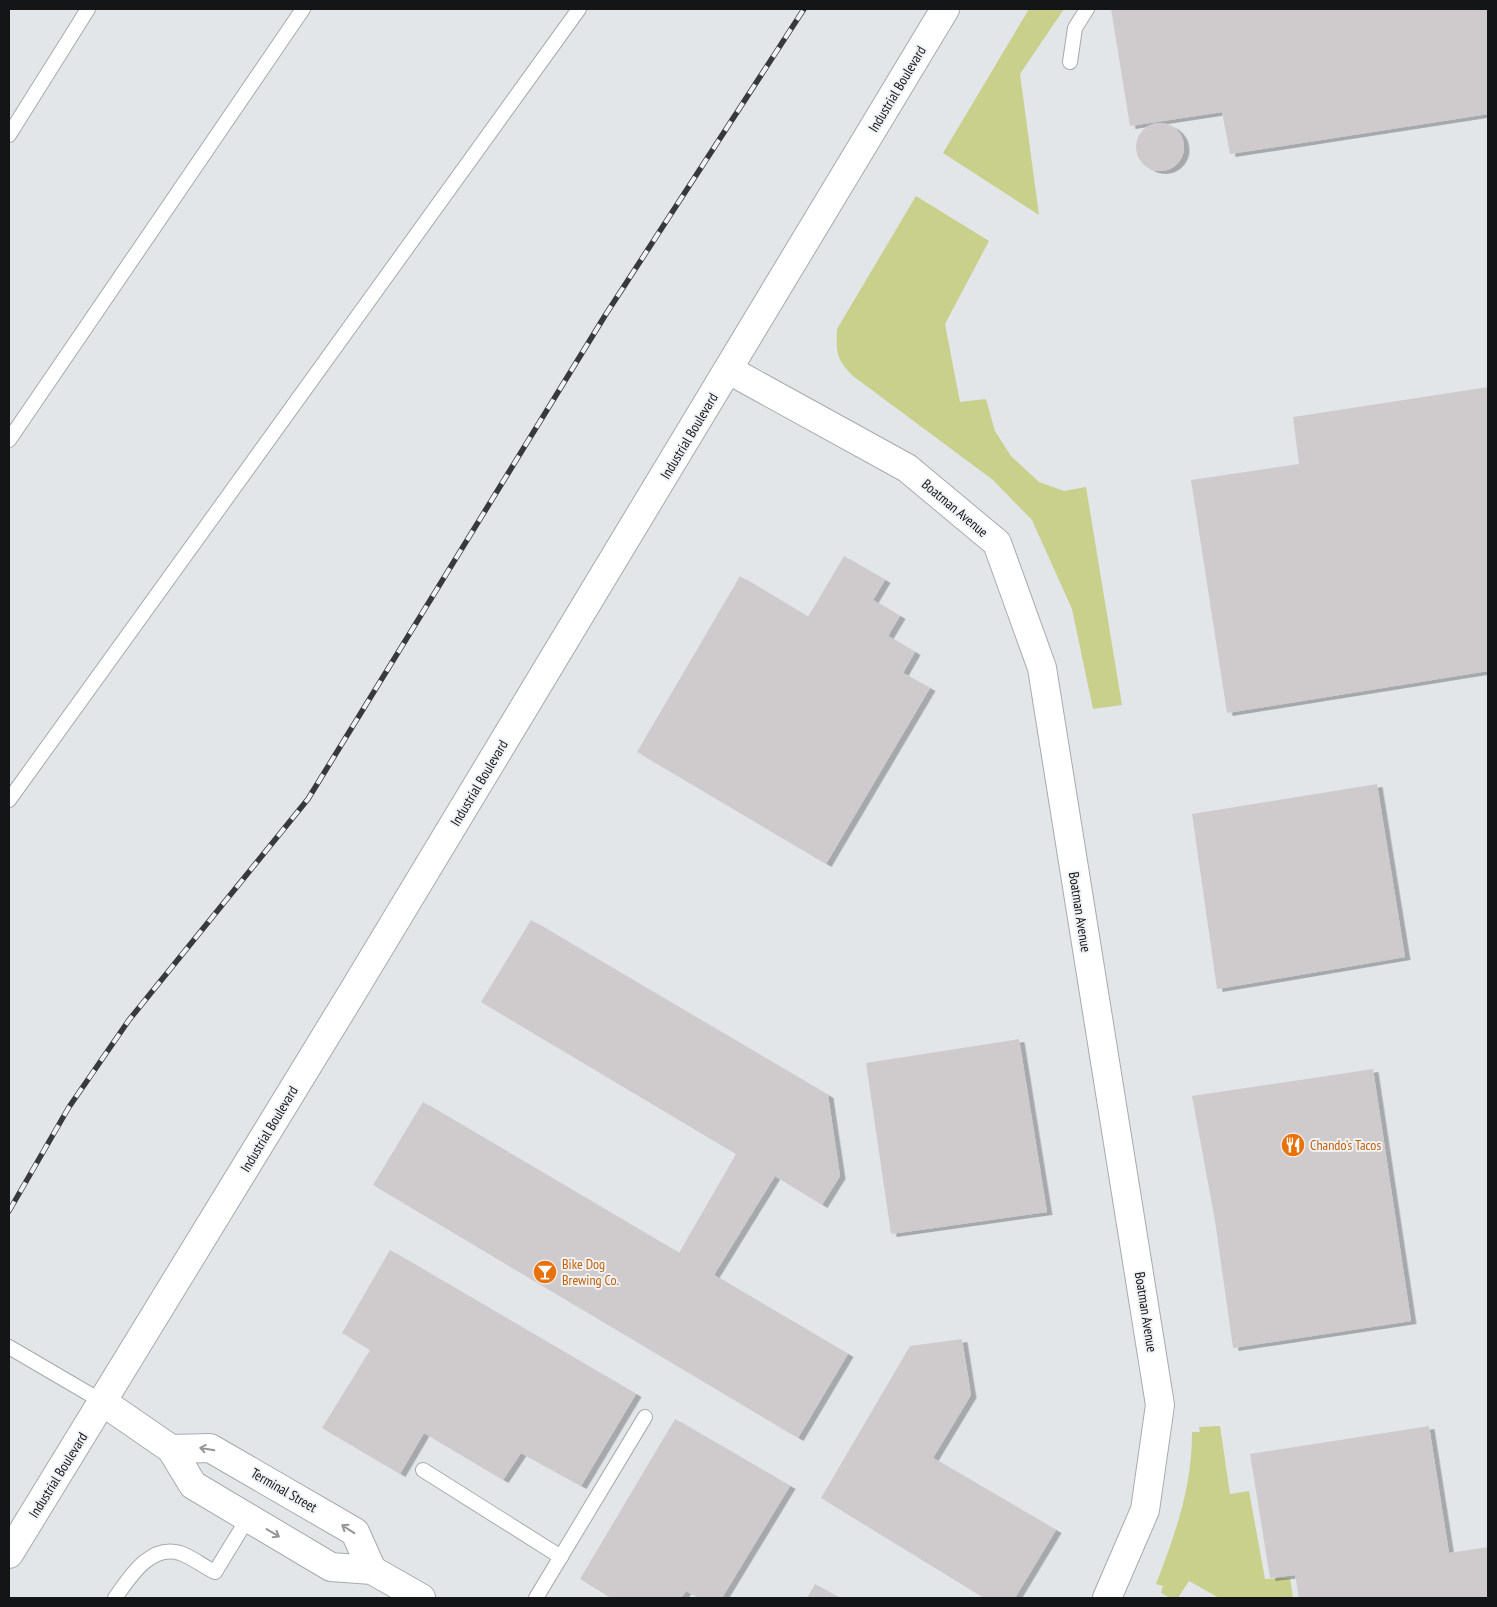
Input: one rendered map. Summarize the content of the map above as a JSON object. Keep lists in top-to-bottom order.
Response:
{
  "streets": {
    "street": ["Industrial Boulevard", "Boatman Avenue", "Terminal Street"]
  },
  "crossings": [
    ["Industrial Boulevard", "Boatman Avenue"]
  ],
  "places": {
    "restaurant": ["Chando's Tacos"],
    "bar": ["Bike Dog Brewing Co."]
  }
}
